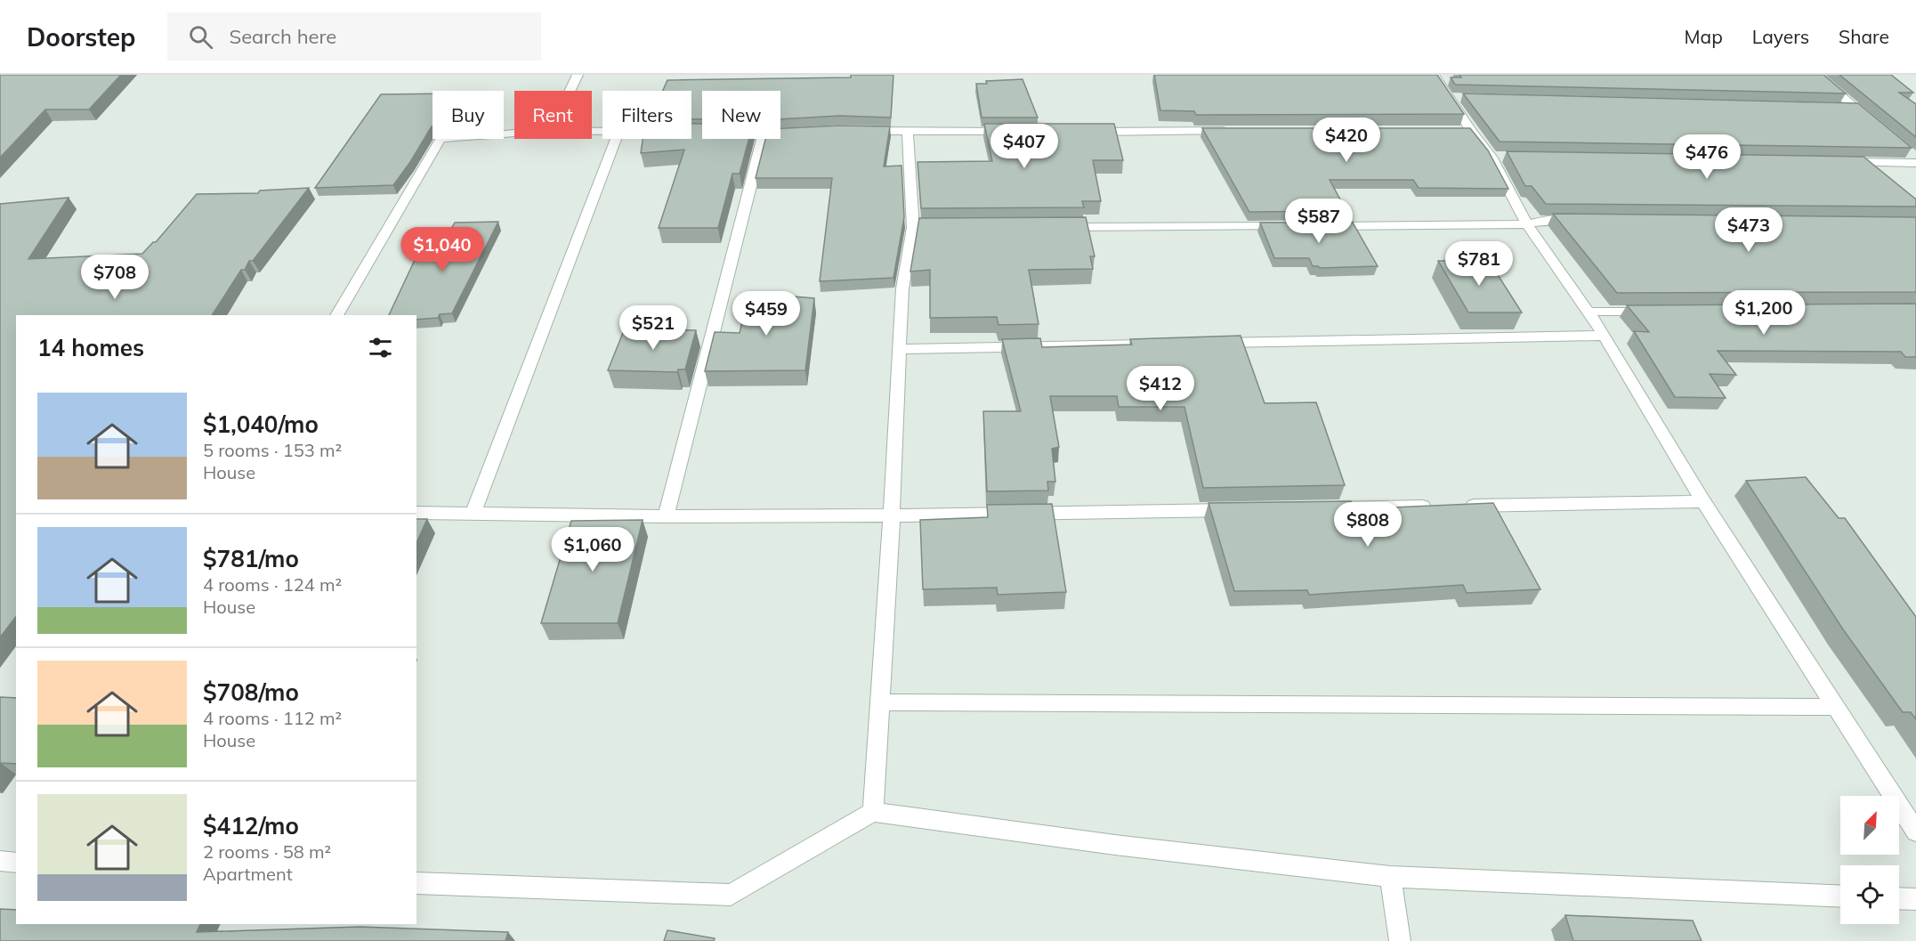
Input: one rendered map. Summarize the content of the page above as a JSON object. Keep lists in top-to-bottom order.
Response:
{
  "north": "top right",
  "page": {
    "header": "Doorstep",
    "search": "Search here",
    "nav": ["Map", "Layers", "Share"],
    "chip": [
      "Buy",
      "Rent",
      "Filters",
      "New"
    ],
    "price": [
      "$420",
      "$407",
      "$476",
      "$587",
      "$473",
      "$1,040",
      "$781",
      "$708",
      "$1,200",
      "$459",
      "$521",
      "$412",
      "$808",
      "$1,060"
    ],
    "heading": "14 homes",
    "list": [
      {
        "name": "$1,040/mo",
        "note": "5 rooms · 153 m² · House"
      },
      {
        "name": "$781/mo",
        "note": "4 rooms · 124 m² · House"
      },
      {
        "name": "$708/mo",
        "note": "4 rooms · 112 m² · House"
      },
      {
        "name": "$412/mo",
        "note": "2 rooms · 58 m² · Apartment"
      }
    ]
  }
}
